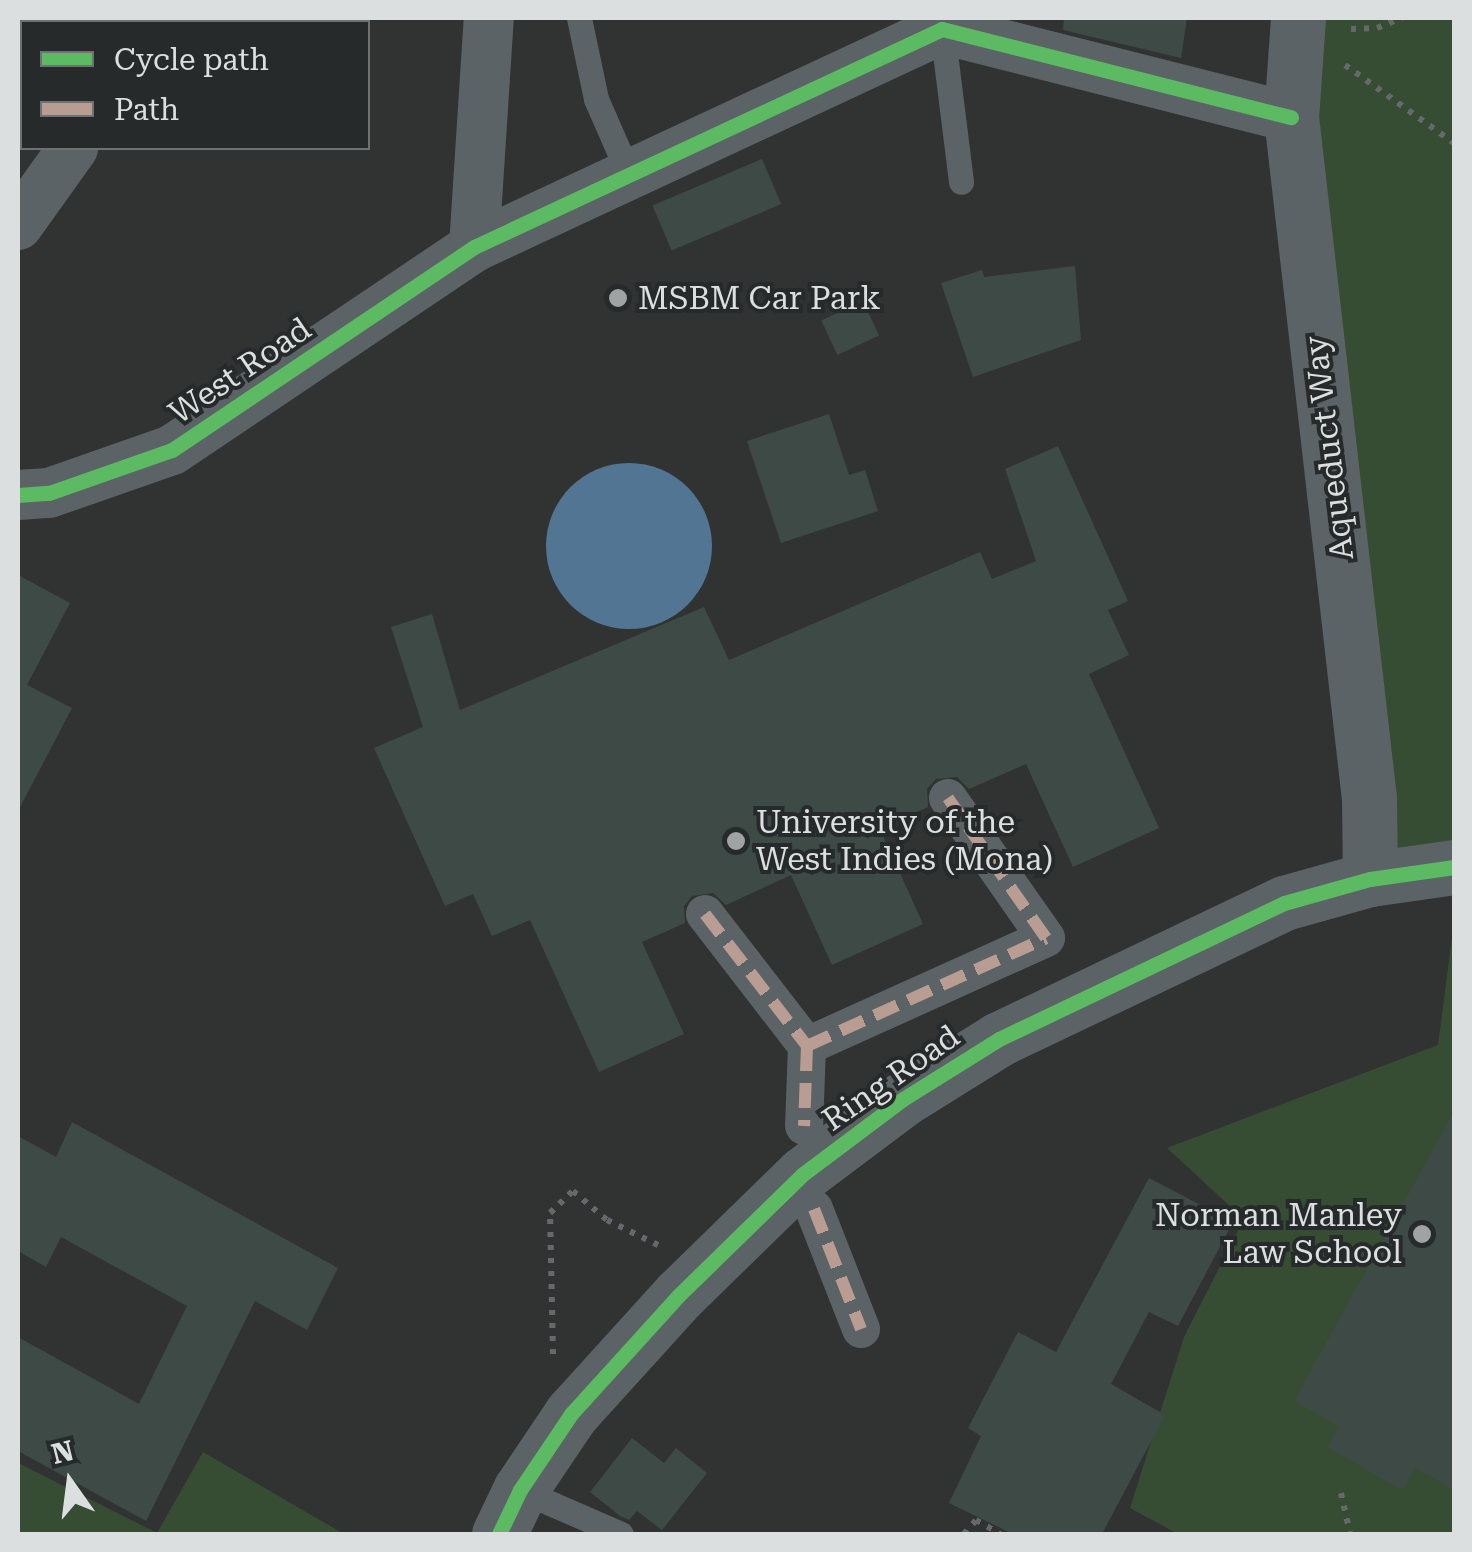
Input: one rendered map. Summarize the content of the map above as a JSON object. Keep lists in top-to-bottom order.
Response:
{
  "streets": {
    "street": ["West Road", "Aqueduct Way", "Ring Road"]
  },
  "crossings": [
    ["Aqueduct Way", "Ring Road"]
  ],
  "places": ["MSBM Car Park", "University of the West Indies (Mona)", "Norman Manley Law School"],
  "legend": ["Cycle path", "Path"],
  "north": "top"
}
